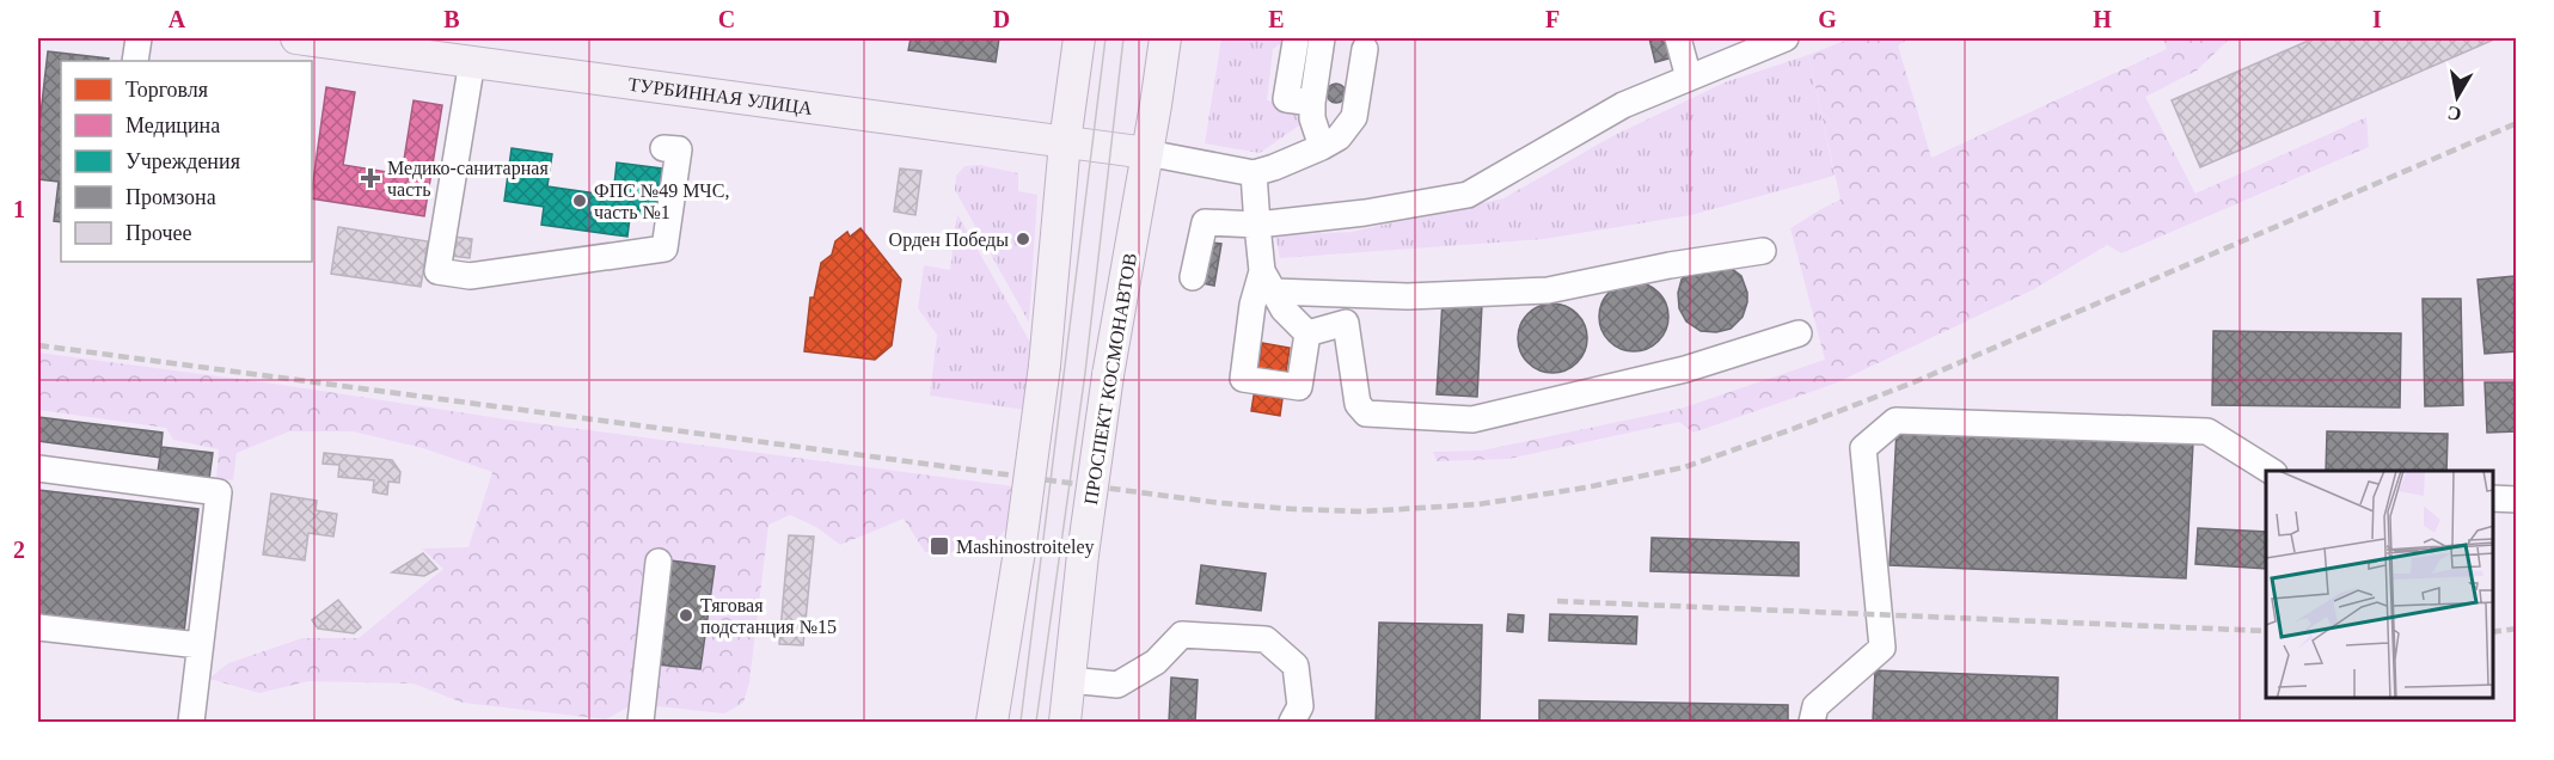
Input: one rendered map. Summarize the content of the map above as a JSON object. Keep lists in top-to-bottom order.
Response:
{
  "streets": {
    "main road": ["ТУРБИННАЯ УЛИЦА", "ПРОСПЕКТ КОСМОНАВТОВ"]
  },
  "crossings": [
    ["ТУРБИННАЯ УЛИЦА", "ПРОСПЕКТ КОСМОНАВТОВ"]
  ],
  "places": {
    "health": ["Медико-санитарная часть"],
    "other": ["ФПС №49 МЧС, часть №1", "Орден Победы", "Тяговая подстанция №15"],
    "transit": ["Mashinostroiteley"]
  },
  "legend": [
    "Торговля",
    "Медицина",
    "Учреждения",
    "Промзона",
    "Прочее"
  ],
  "north": "bottom",
  "grid": {
    "columns": [
      "A",
      "B",
      "C",
      "D",
      "E",
      "F",
      "G",
      "H",
      "I"
    ],
    "rows": ["1", "2"]
  }
}
